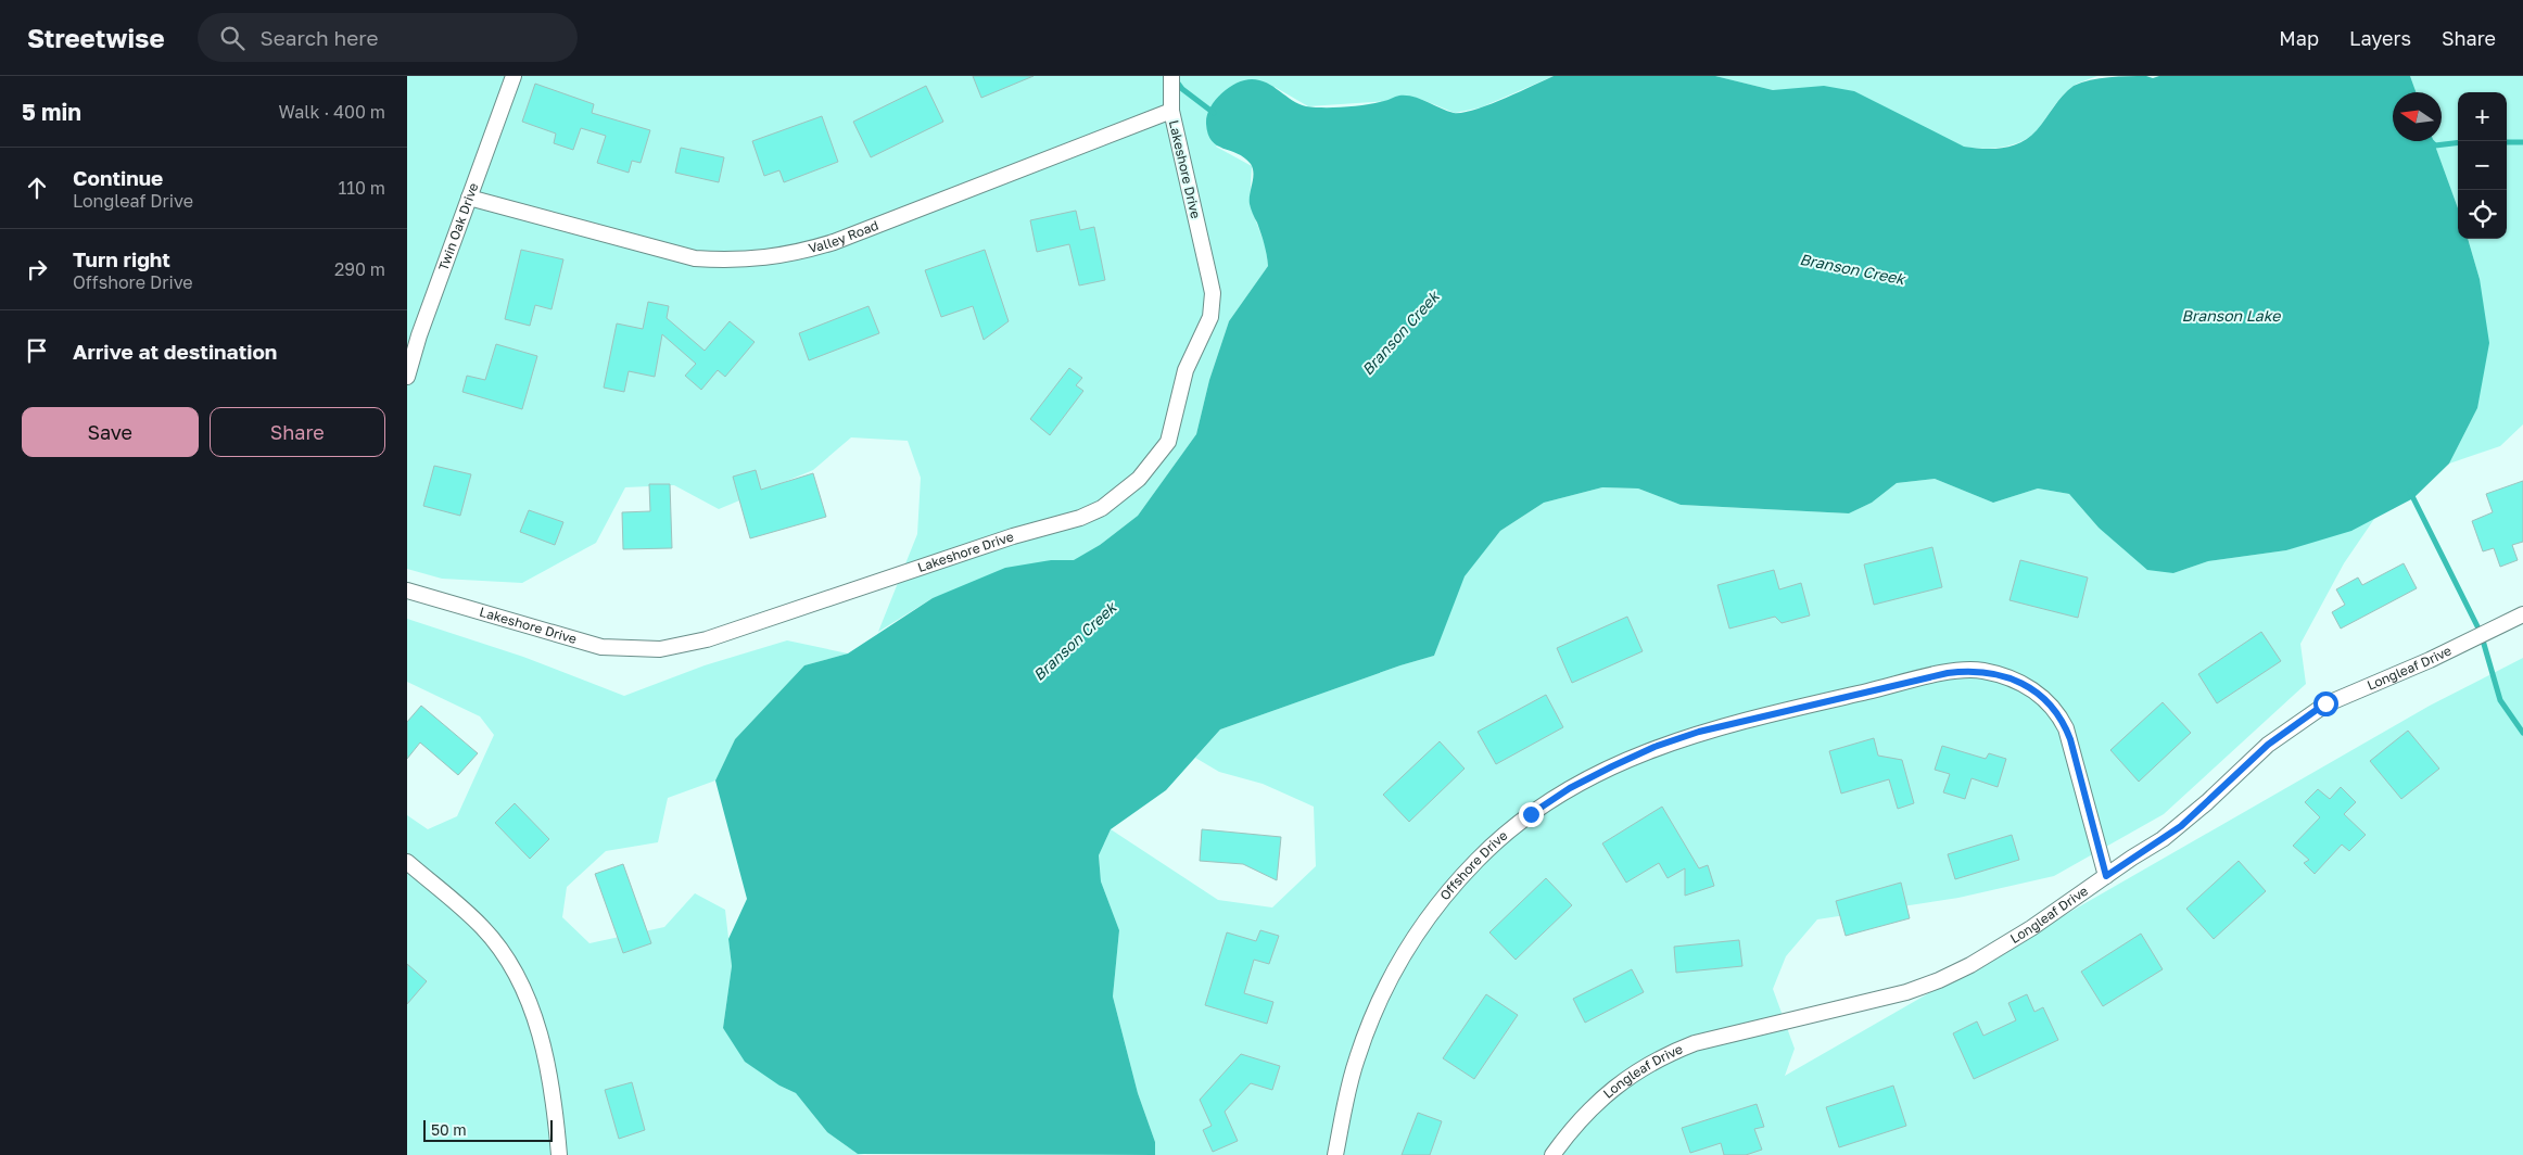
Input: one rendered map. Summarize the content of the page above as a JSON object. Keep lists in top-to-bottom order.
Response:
{
  "streets": {
    "street": [
      "Lakeshore Drive",
      "Twin Oak Drive",
      "Valley Road",
      "Longleaf Drive",
      "Offshore Drive"
    ]
  },
  "crossings": [
    ["Lakeshore Drive", "Valley Road"],
    ["Twin Oak Drive", "Valley Road"],
    ["Longleaf Drive", "Offshore Drive"]
  ],
  "water": ["Branson Creek", "Branson Lake"],
  "scale_bar": "50 m",
  "north": "left",
  "page": {
    "header": "Streetwise",
    "search": "Search here",
    "nav": ["Map", "Layers", "Share"],
    "heading": ["5 min", "Walk · 400 m"],
    "map_buttons": ["+", "−"],
    "list": [
      ["Continue", "Longleaf Drive", "110 m"],
      ["Turn right", "Offshore Drive", "290 m"],
      "Arrive at destination"
    ],
    "buttons": ["Save", "Share"],
    "scale": "50 m"
  }
}
